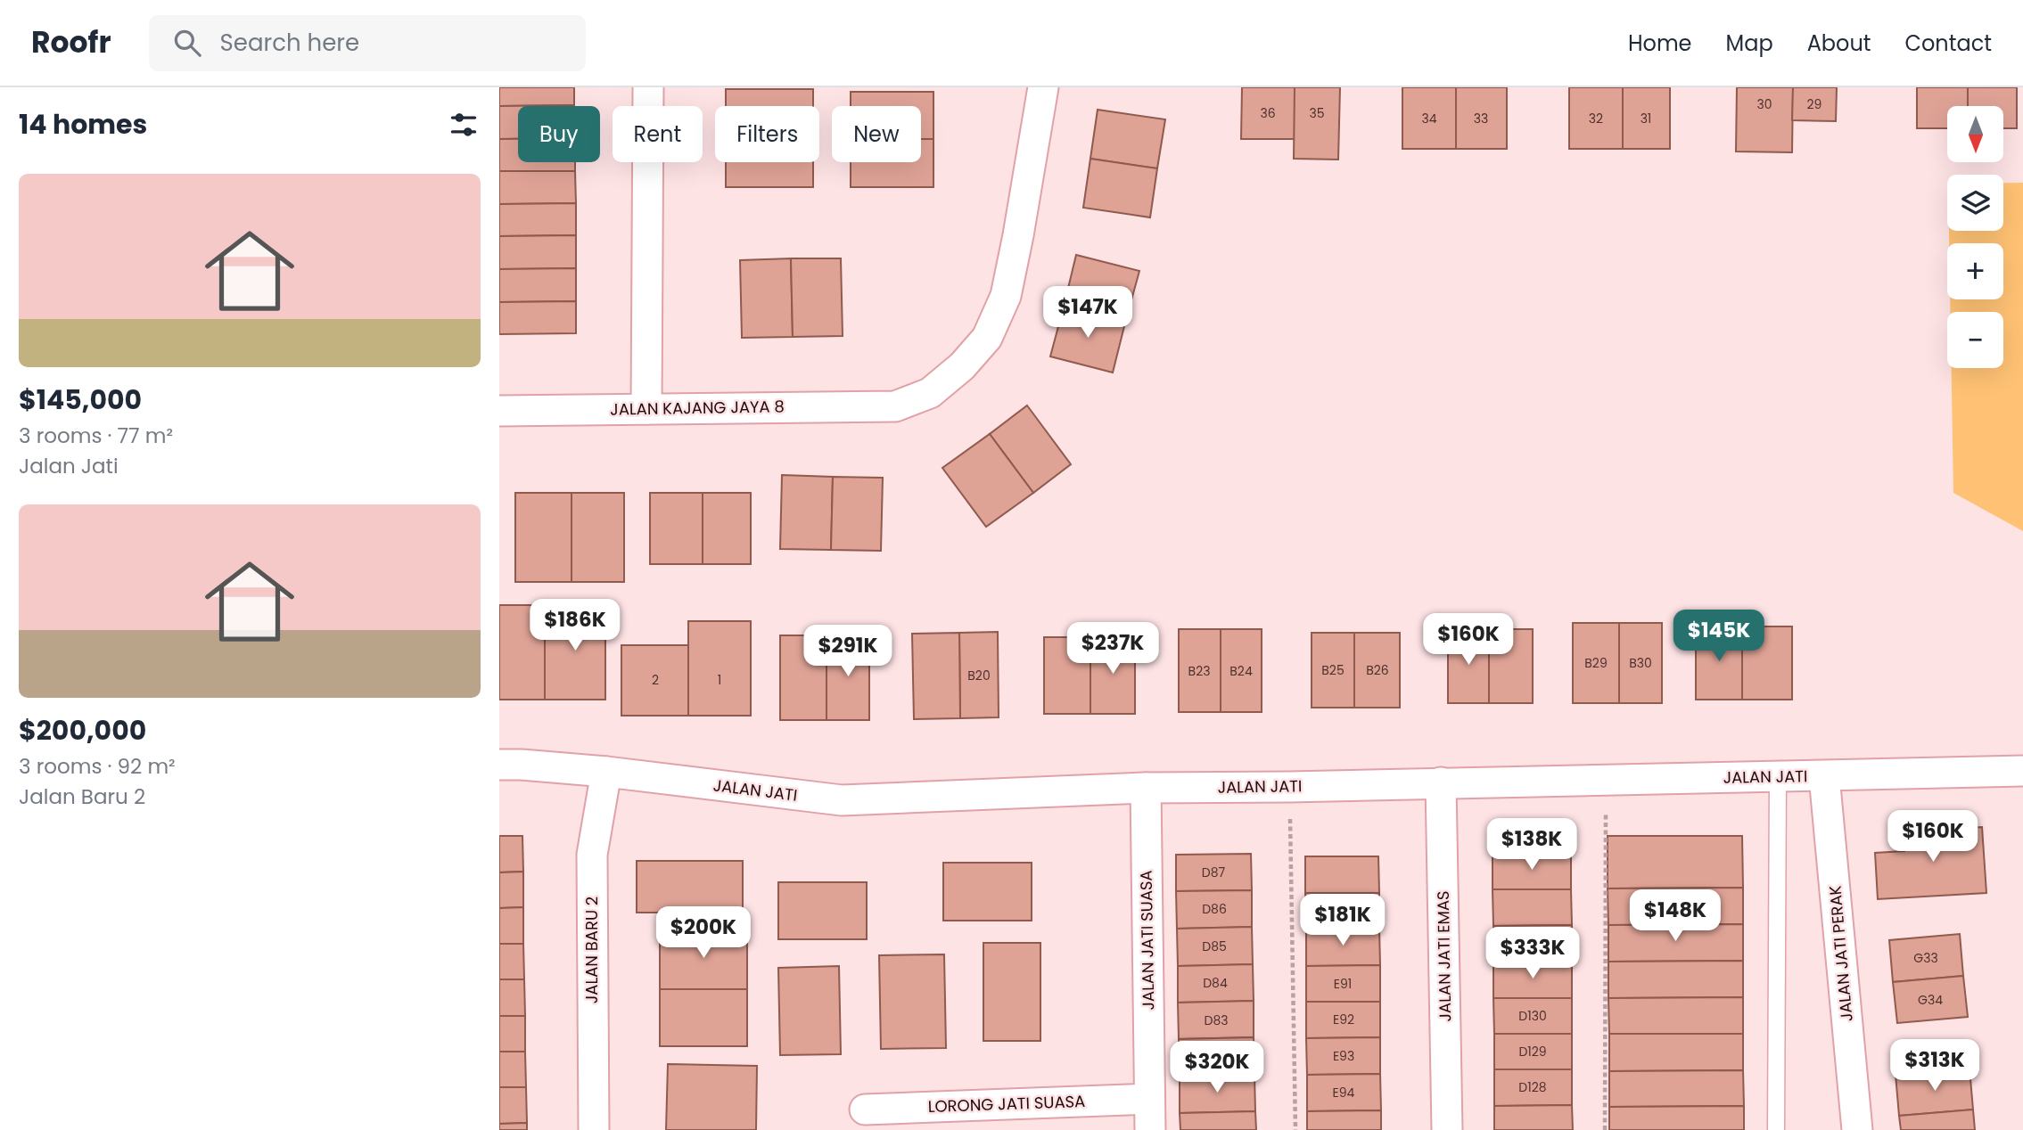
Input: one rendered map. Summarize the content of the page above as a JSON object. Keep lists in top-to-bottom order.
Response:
{
  "streets": {
    "street": [
      "JALAN KAJANG JAYA 8",
      "JALAN JATI",
      "JALAN JATI SUASA",
      "JALAN BARU 2",
      "JALAN JATI PERAK",
      "JALAN JATI EMAS",
      "LORONG JATI SUASA"
    ]
  },
  "crossings": [
    ["JALAN JATI", "JALAN JATI SUASA"],
    ["JALAN JATI", "JALAN BARU 2"],
    ["JALAN JATI", "JALAN JATI PERAK"],
    ["JALAN JATI", "JALAN JATI EMAS"],
    ["JALAN JATI SUASA", "LORONG JATI SUASA"]
  ],
  "house_numbers": [
    "30",
    "29",
    "36",
    "35",
    "34",
    "33",
    "32",
    "31",
    "B29",
    "B30",
    "B25",
    "B26",
    "B23",
    "B24",
    "B20",
    "2",
    "1",
    "D87",
    "D86",
    "D85",
    "G33",
    "D84",
    "E91",
    "G34",
    "D130",
    "E92",
    "D83",
    "D129",
    "E93",
    "D128",
    "E94"
  ],
  "north": "bottom",
  "page": {
    "header": "Roofr",
    "search": "Search here",
    "nav": [
      "Home",
      "Map",
      "About",
      "Contact"
    ],
    "heading": "14 homes",
    "map_buttons": ["+", "−"],
    "chip": [
      "Buy",
      "Rent",
      "Filters",
      "New"
    ],
    "list": [
      {
        "name": "$145,000",
        "note": "3 rooms · 77 m² · Jalan Jati"
      },
      {
        "name": "$200,000",
        "note": "3 rooms · 92 m² · Jalan Baru 2"
      }
    ],
    "price": [
      "$147K",
      "$186K",
      "$145K",
      "$160K",
      "$237K",
      "$291K",
      "$160K",
      "$138K",
      "$148K",
      "$181K",
      "$200K",
      "$333K",
      "$313K",
      "$320K"
    ]
  }
}
